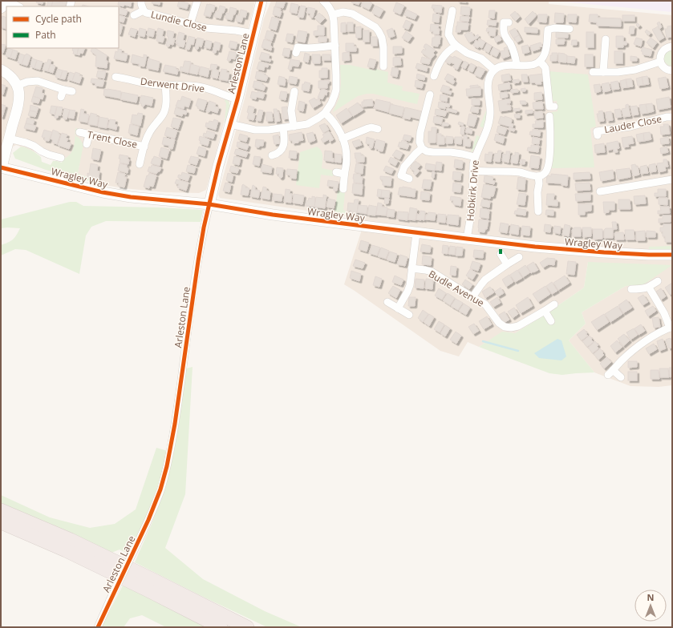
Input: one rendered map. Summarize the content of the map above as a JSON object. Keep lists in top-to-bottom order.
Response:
{
  "streets": {
    "street": [
      "Lundie Close",
      "Arleston Lane",
      "Derwent Drive",
      "Lauder Close",
      "Trent Close",
      "Wragley Way",
      "Hobkirk Drive",
      "Budle Avenue"
    ]
  },
  "crossings": [
    ["Lundie Close", "Arleston Lane"],
    ["Arleston Lane", "Derwent Drive"],
    ["Arleston Lane", "Wragley Way"],
    ["Wragley Way", "Hobkirk Drive"]
  ],
  "legend": ["Cycle path", "Path"],
  "north": "top"
}
